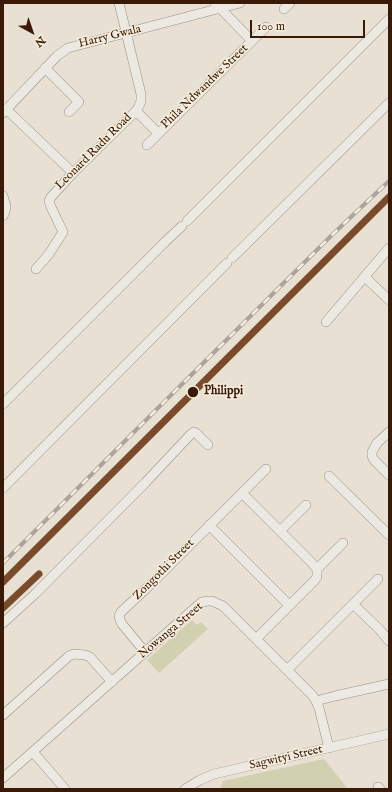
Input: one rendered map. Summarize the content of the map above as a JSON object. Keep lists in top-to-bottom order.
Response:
{
  "streets": {
    "street": [
      "Harry Gwala",
      "Phila Ndwandwe Street",
      "Leonard Radu Road",
      "Zongothi Street",
      "Nowanga Street",
      "Sagwityi Street"
    ]
  },
  "crossings": [
    ["Harry Gwala", "Phila Ndwandwe Street"],
    ["Harry Gwala", "Leonard Radu Road"],
    ["Phila Ndwandwe Street", "Leonard Radu Road"],
    ["Zongothi Street", "Nowanga Street"],
    ["Nowanga Street", "Sagwityi Street"]
  ],
  "places": ["Philippi"],
  "scale_bar": "100 m",
  "north": "bottom right"
}
